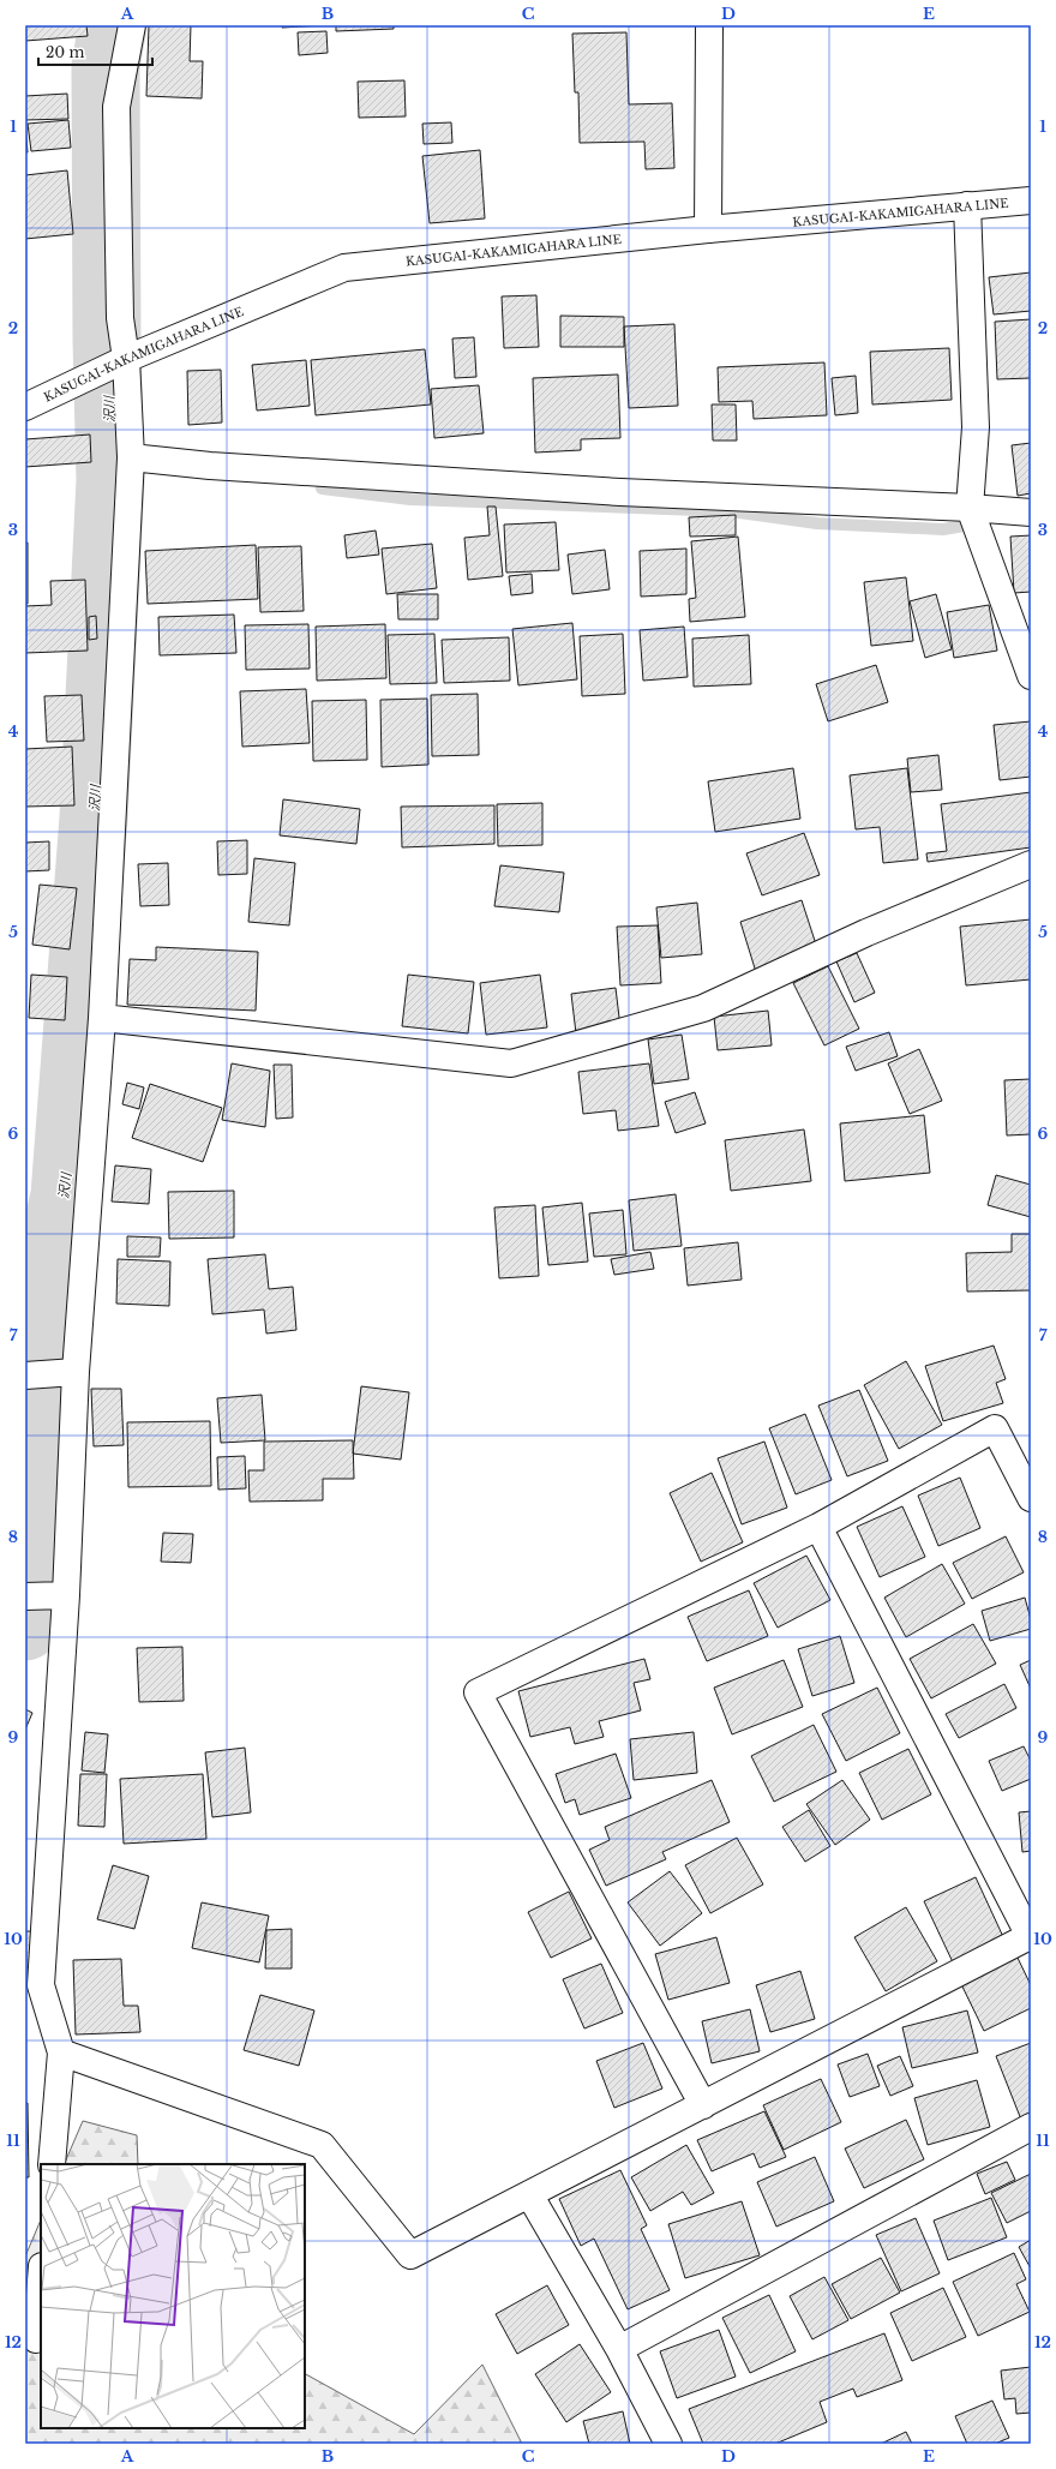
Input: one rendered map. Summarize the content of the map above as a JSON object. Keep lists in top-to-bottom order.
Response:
{
  "streets": {
    "street": ["KASUGAI-KAKAMIGAHARA LINE"]
  },
  "water": ["沢川"],
  "scale_bar": "20 m",
  "grid": {
    "columns": [
      "A",
      "B",
      "C",
      "D",
      "E"
    ],
    "rows": [
      "1",
      "2",
      "3",
      "4",
      "5",
      "6",
      "7",
      "8",
      "9",
      "10",
      "11",
      "12"
    ]
  }
}
